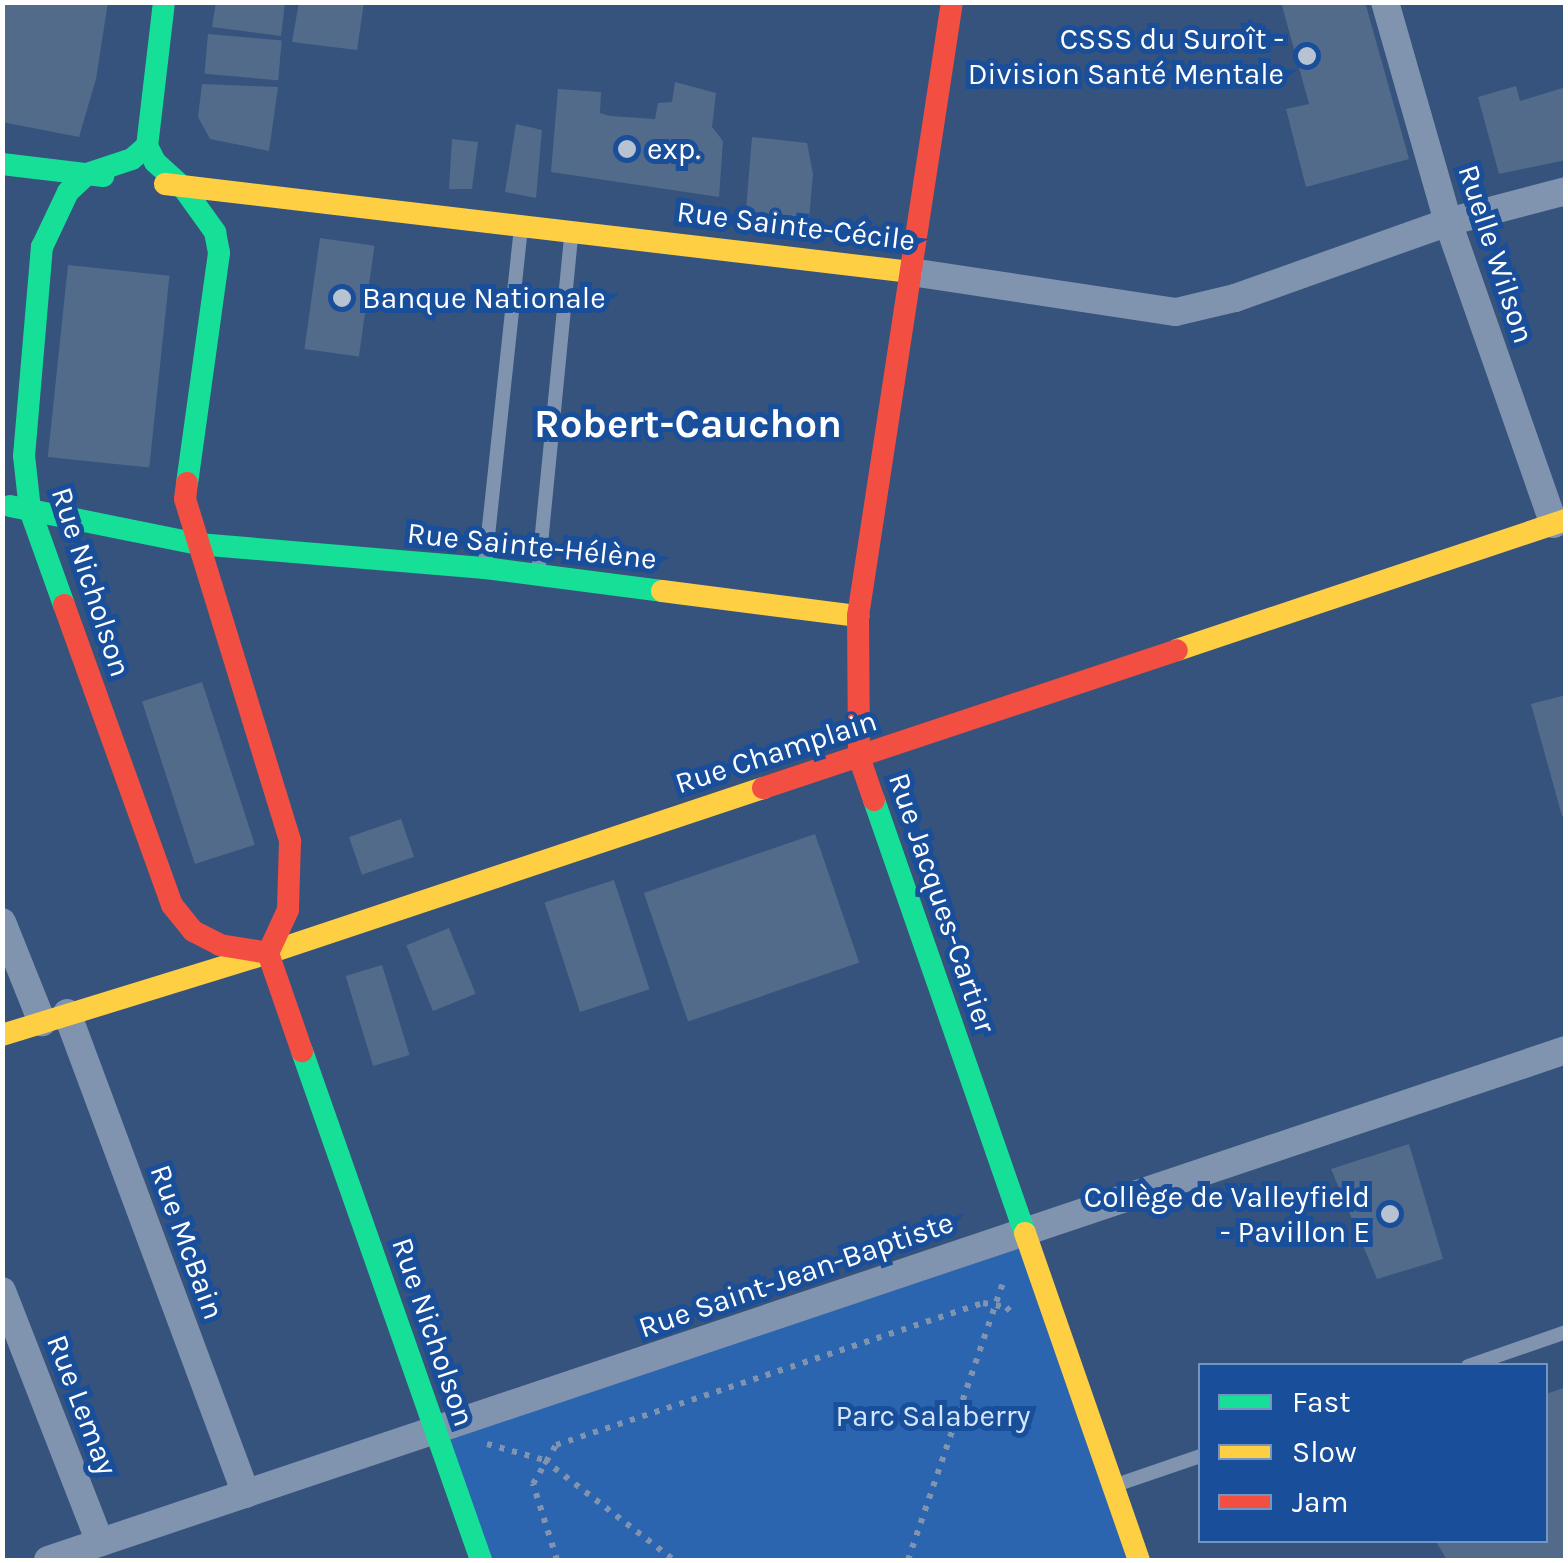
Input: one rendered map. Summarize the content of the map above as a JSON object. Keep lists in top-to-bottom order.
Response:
{
  "streets": {
    "street": [
      "Rue Sainte-Cécile",
      "Ruelle Wilson",
      "Rue Sainte-Hélène",
      "Rue Nicholson",
      "Rue Champlain",
      "Rue Jacques-Cartier",
      "Rue McBain",
      "Rue Saint-Jean-Baptiste",
      "Rue Lemay"
    ]
  },
  "crossings": [
    ["Rue Sainte-Cécile", "Ruelle Wilson"],
    ["Rue Sainte-Cécile", "Rue Nicholson"],
    ["Rue Sainte-Cécile", "Rue Jacques-Cartier"],
    ["Ruelle Wilson", "Rue Champlain"],
    ["Rue Sainte-Hélène", "Rue Nicholson"],
    ["Rue Sainte-Hélène", "Rue Jacques-Cartier"],
    ["Rue Nicholson", "Rue Champlain"],
    ["Rue Nicholson", "Rue Saint-Jean-Baptiste"],
    ["Rue Champlain", "Rue Jacques-Cartier"],
    ["Rue Champlain", "Rue McBain"],
    ["Rue Jacques-Cartier", "Rue Saint-Jean-Baptiste"],
    ["Rue McBain", "Rue Saint-Jean-Baptiste"],
    ["Rue Saint-Jean-Baptiste", "Rue Lemay"]
  ],
  "districts": ["Robert-Cauchon"],
  "parks": ["Parc Salaberry"],
  "places": [
    "CSSS du Suroît - Division Santé Mentale",
    "exp.",
    "Banque Nationale",
    "Collège de Valleyfield - Pavillon E"
  ],
  "legend": ["Fast", "Slow", "Jam"]
}
